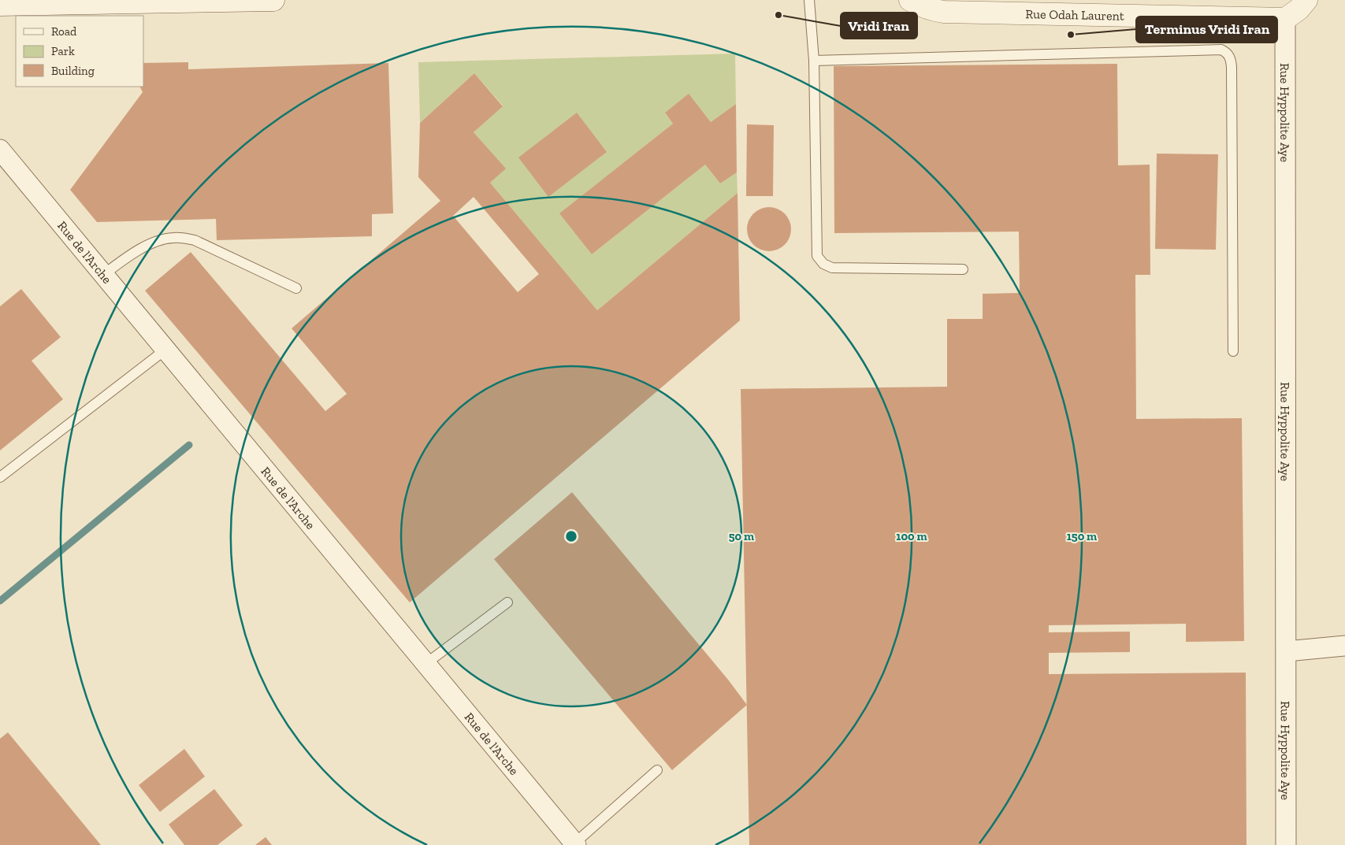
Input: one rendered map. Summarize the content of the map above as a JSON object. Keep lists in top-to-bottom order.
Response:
{
  "streets": {
    "street": ["Rue Odah Laurent", "Rue Hyppolite Aye", "Rue de l'Arche"]
  },
  "crossings": [
    ["Rue Odah Laurent", "Rue Hyppolite Aye"]
  ],
  "places": ["Vridi Iran", "Terminus Vridi Iran"],
  "legend": ["Road", "Park", "Building"],
  "rings": ["50 m", "100 m", "150 m"]
}
